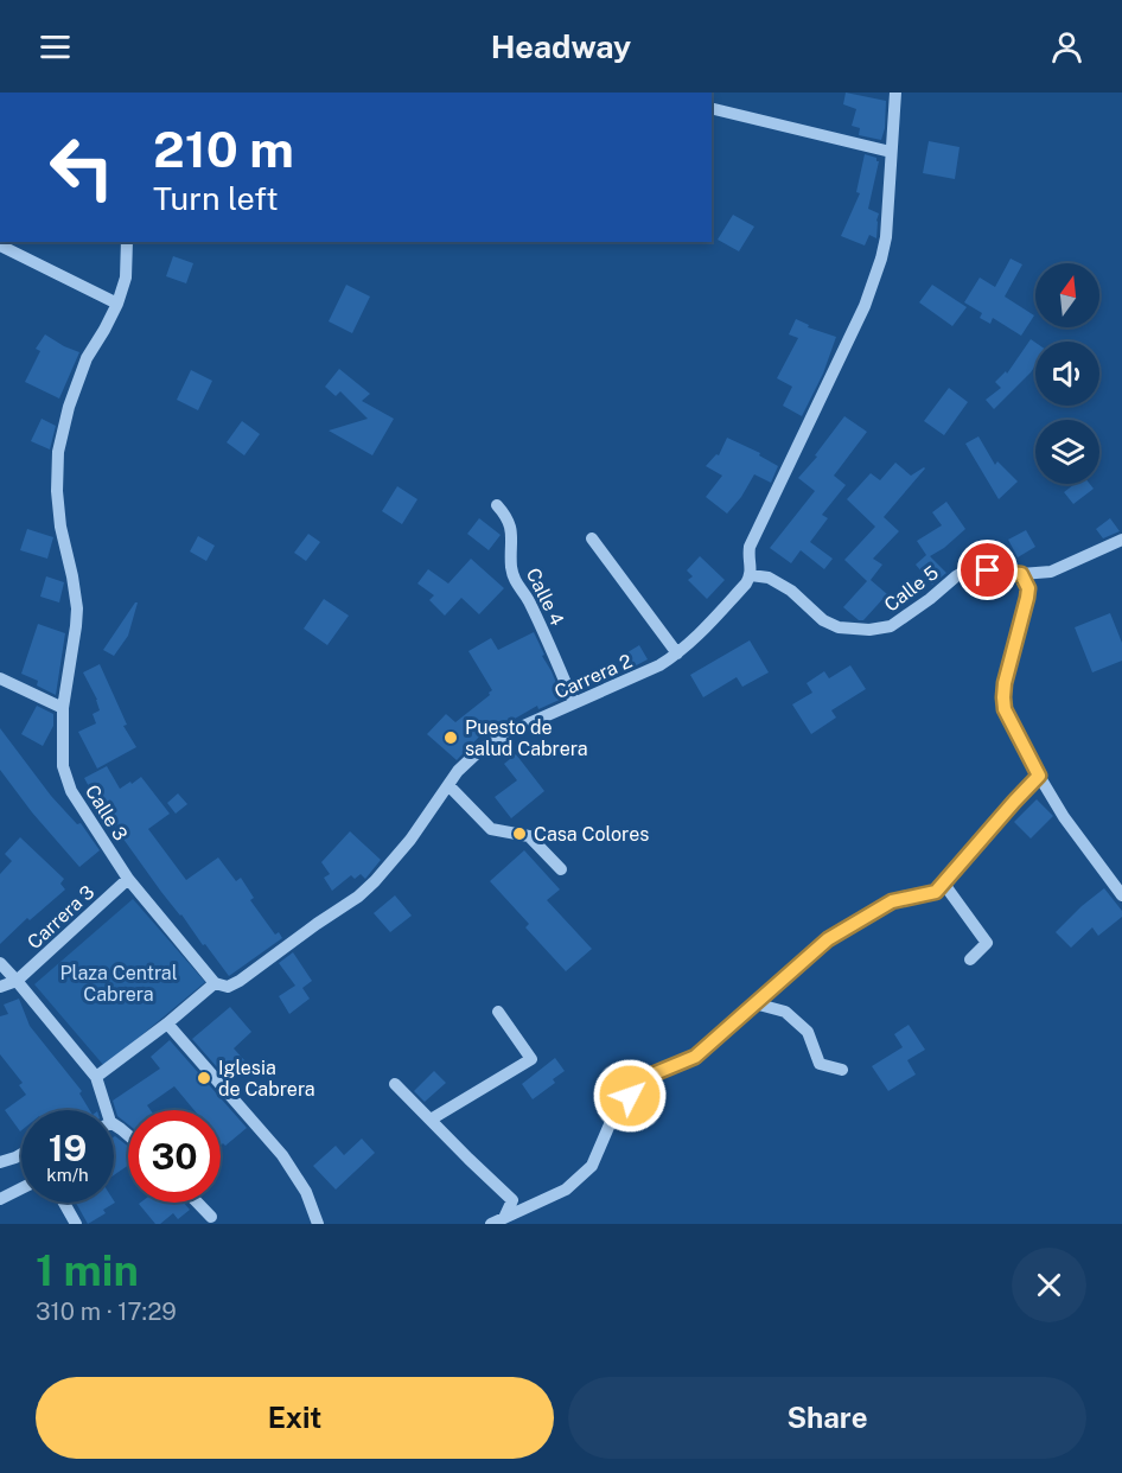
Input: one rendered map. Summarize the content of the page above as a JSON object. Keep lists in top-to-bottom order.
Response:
{
  "streets": {
    "street": [
      "Calle 5",
      "Calle 4",
      "Carrera 2",
      "Calle 3",
      "Carrera 3"
    ]
  },
  "crossings": [
    ["Calle 5", "Carrera 2"],
    ["Calle 4", "Carrera 2"],
    ["Carrera 2", "Calle 3"],
    ["Calle 3", "Carrera 3"]
  ],
  "parks": ["Plaza Central Cabrera"],
  "places": ["Puesto de salud Cabrera", "Casa Colores", "Iglesia de Cabrera"],
  "north": "top",
  "page": {
    "header": "Headway",
    "turn": ["210 m", "Turn left"],
    "speed": "19 km/h",
    "limit": "30",
    "heading": ["1 min", "310 m · 17:29"],
    "buttons": ["Exit", "Share"]
  }
}
